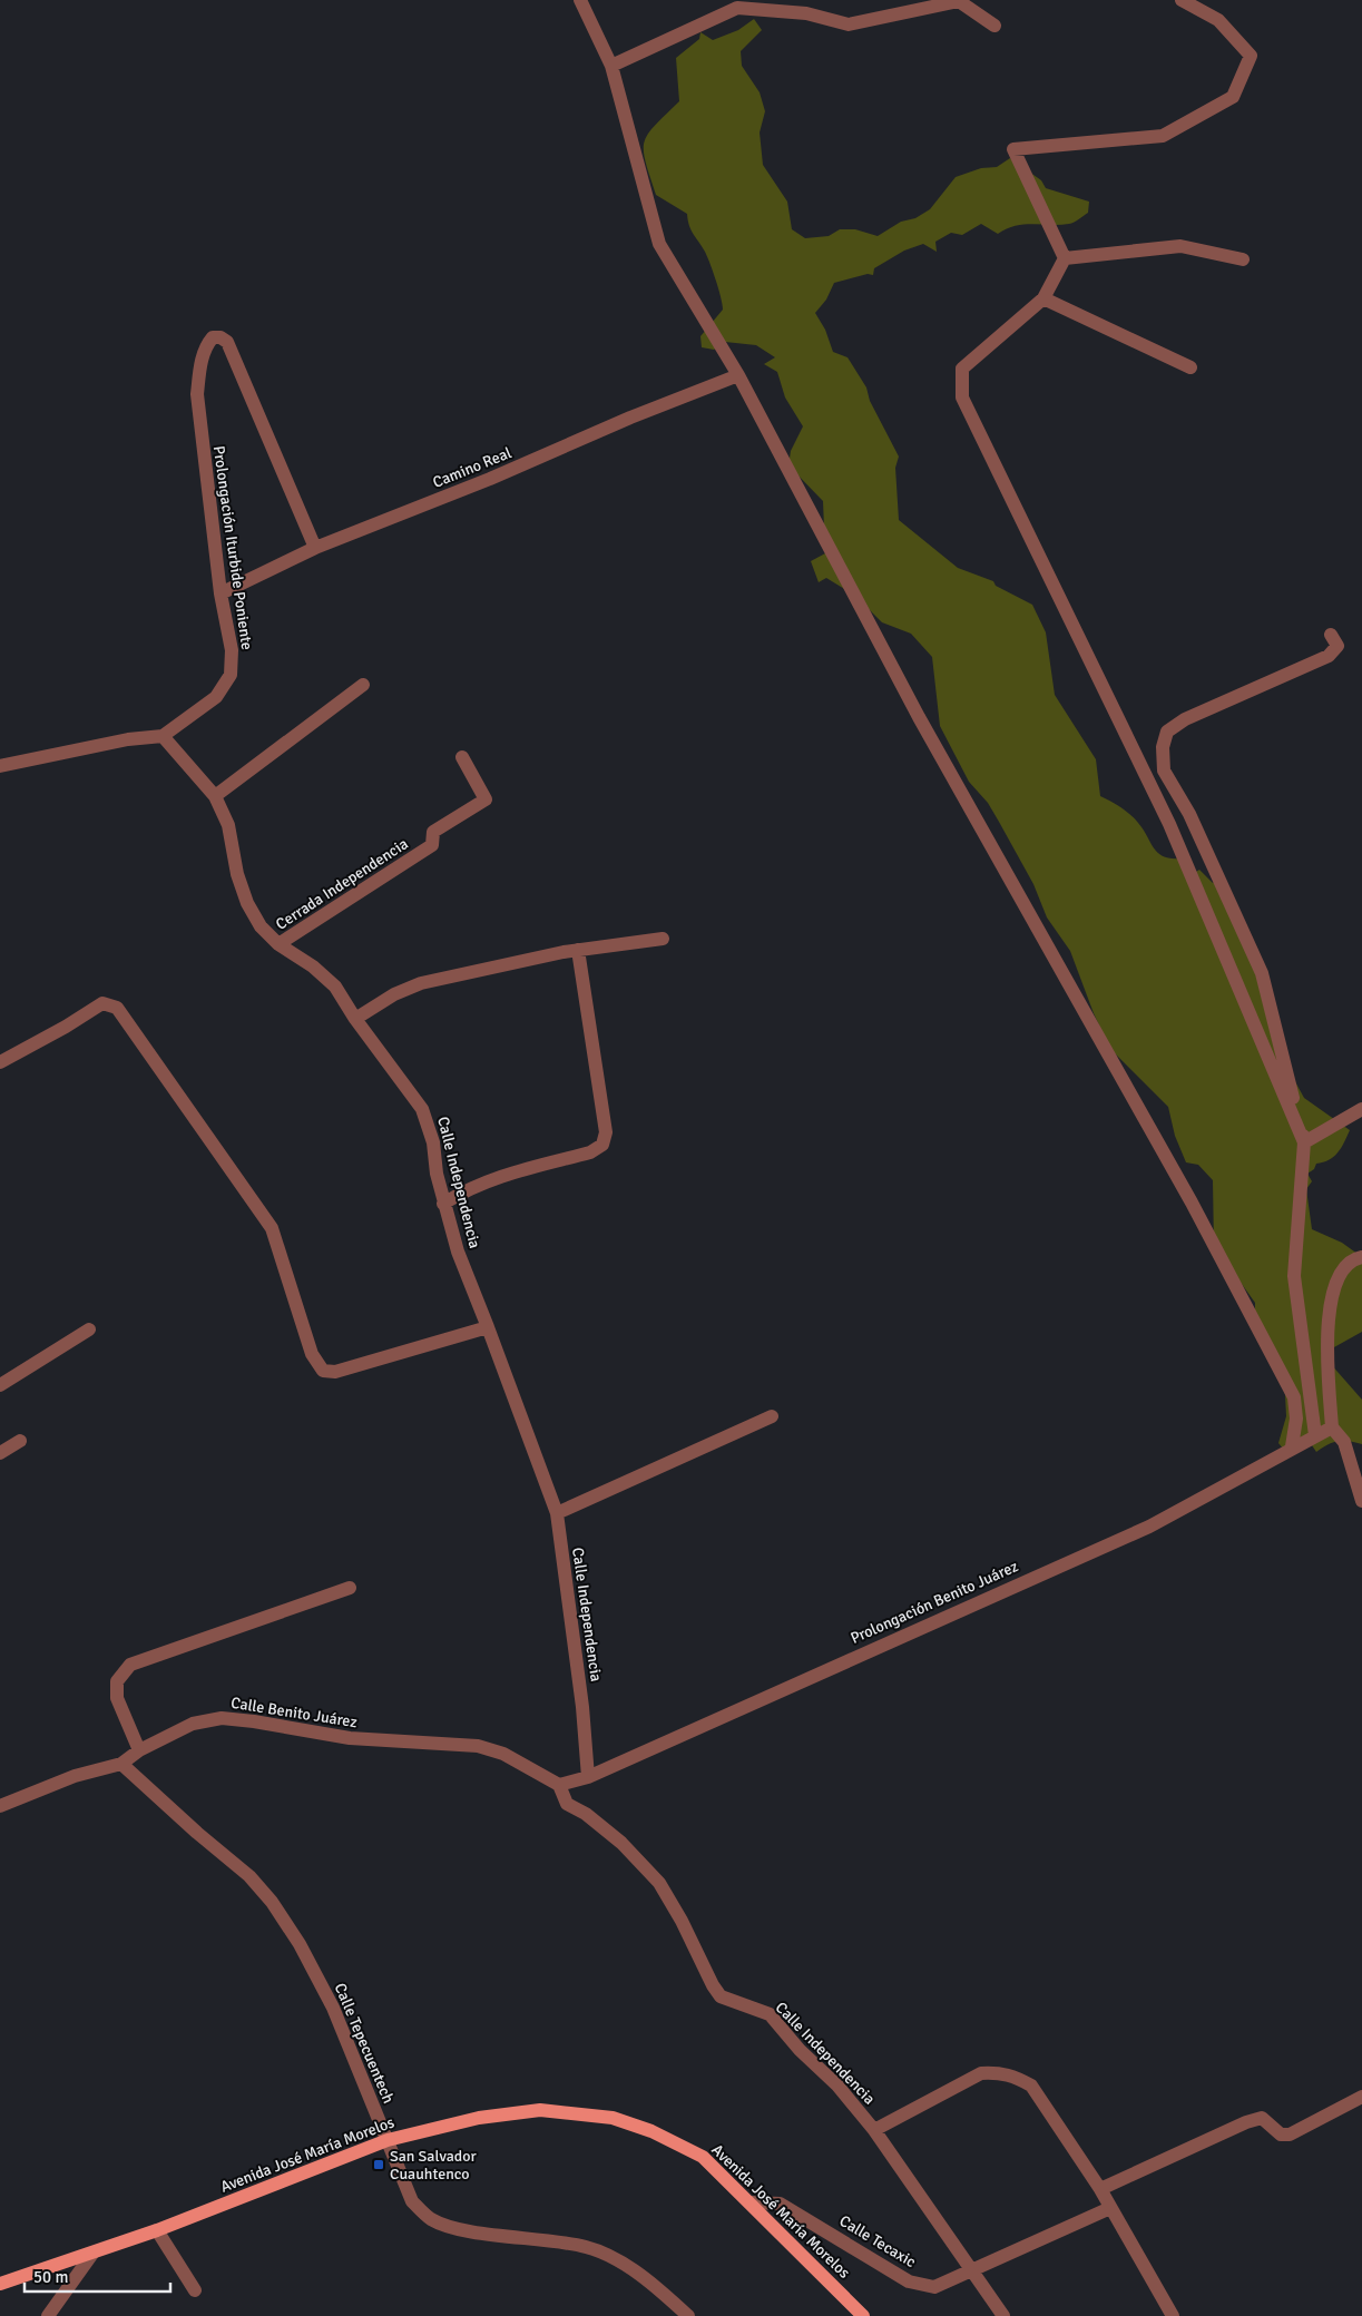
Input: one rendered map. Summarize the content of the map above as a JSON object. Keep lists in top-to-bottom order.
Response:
{
  "streets": {
    "main road": ["Avenida José María Morelos"],
    "street": [
      "Camino Real",
      "Prolongación Iturbide Poniente",
      "Cerrada Independencia",
      "Calle Independencia",
      "Prolongación Benito Juárez",
      "Calle Benito Juárez",
      "Calle Tepecuentech",
      "Calle Tecaxic"
    ]
  },
  "crossings": [
    ["Camino Real", "Prolongación Iturbide Poniente"],
    ["Prolongación Iturbide Poniente", "Calle Independencia"],
    ["Cerrada Independencia", "Calle Independencia"],
    ["Calle Independencia", "Prolongación Benito Juárez"],
    ["Calle Independencia", "Calle Benito Juárez"],
    ["Calle Independencia", "Calle Tecaxic"],
    ["Prolongación Benito Juárez", "Calle Benito Juárez"],
    ["Calle Benito Juárez", "Calle Tepecuentech"],
    ["Calle Tepecuentech", "Avenida José María Morelos"],
    ["Avenida José María Morelos", "Calle Tecaxic"]
  ],
  "places": {
    "transit": ["San Salvador Cuauhtenco"]
  },
  "scale_bar": "50 m"
}
